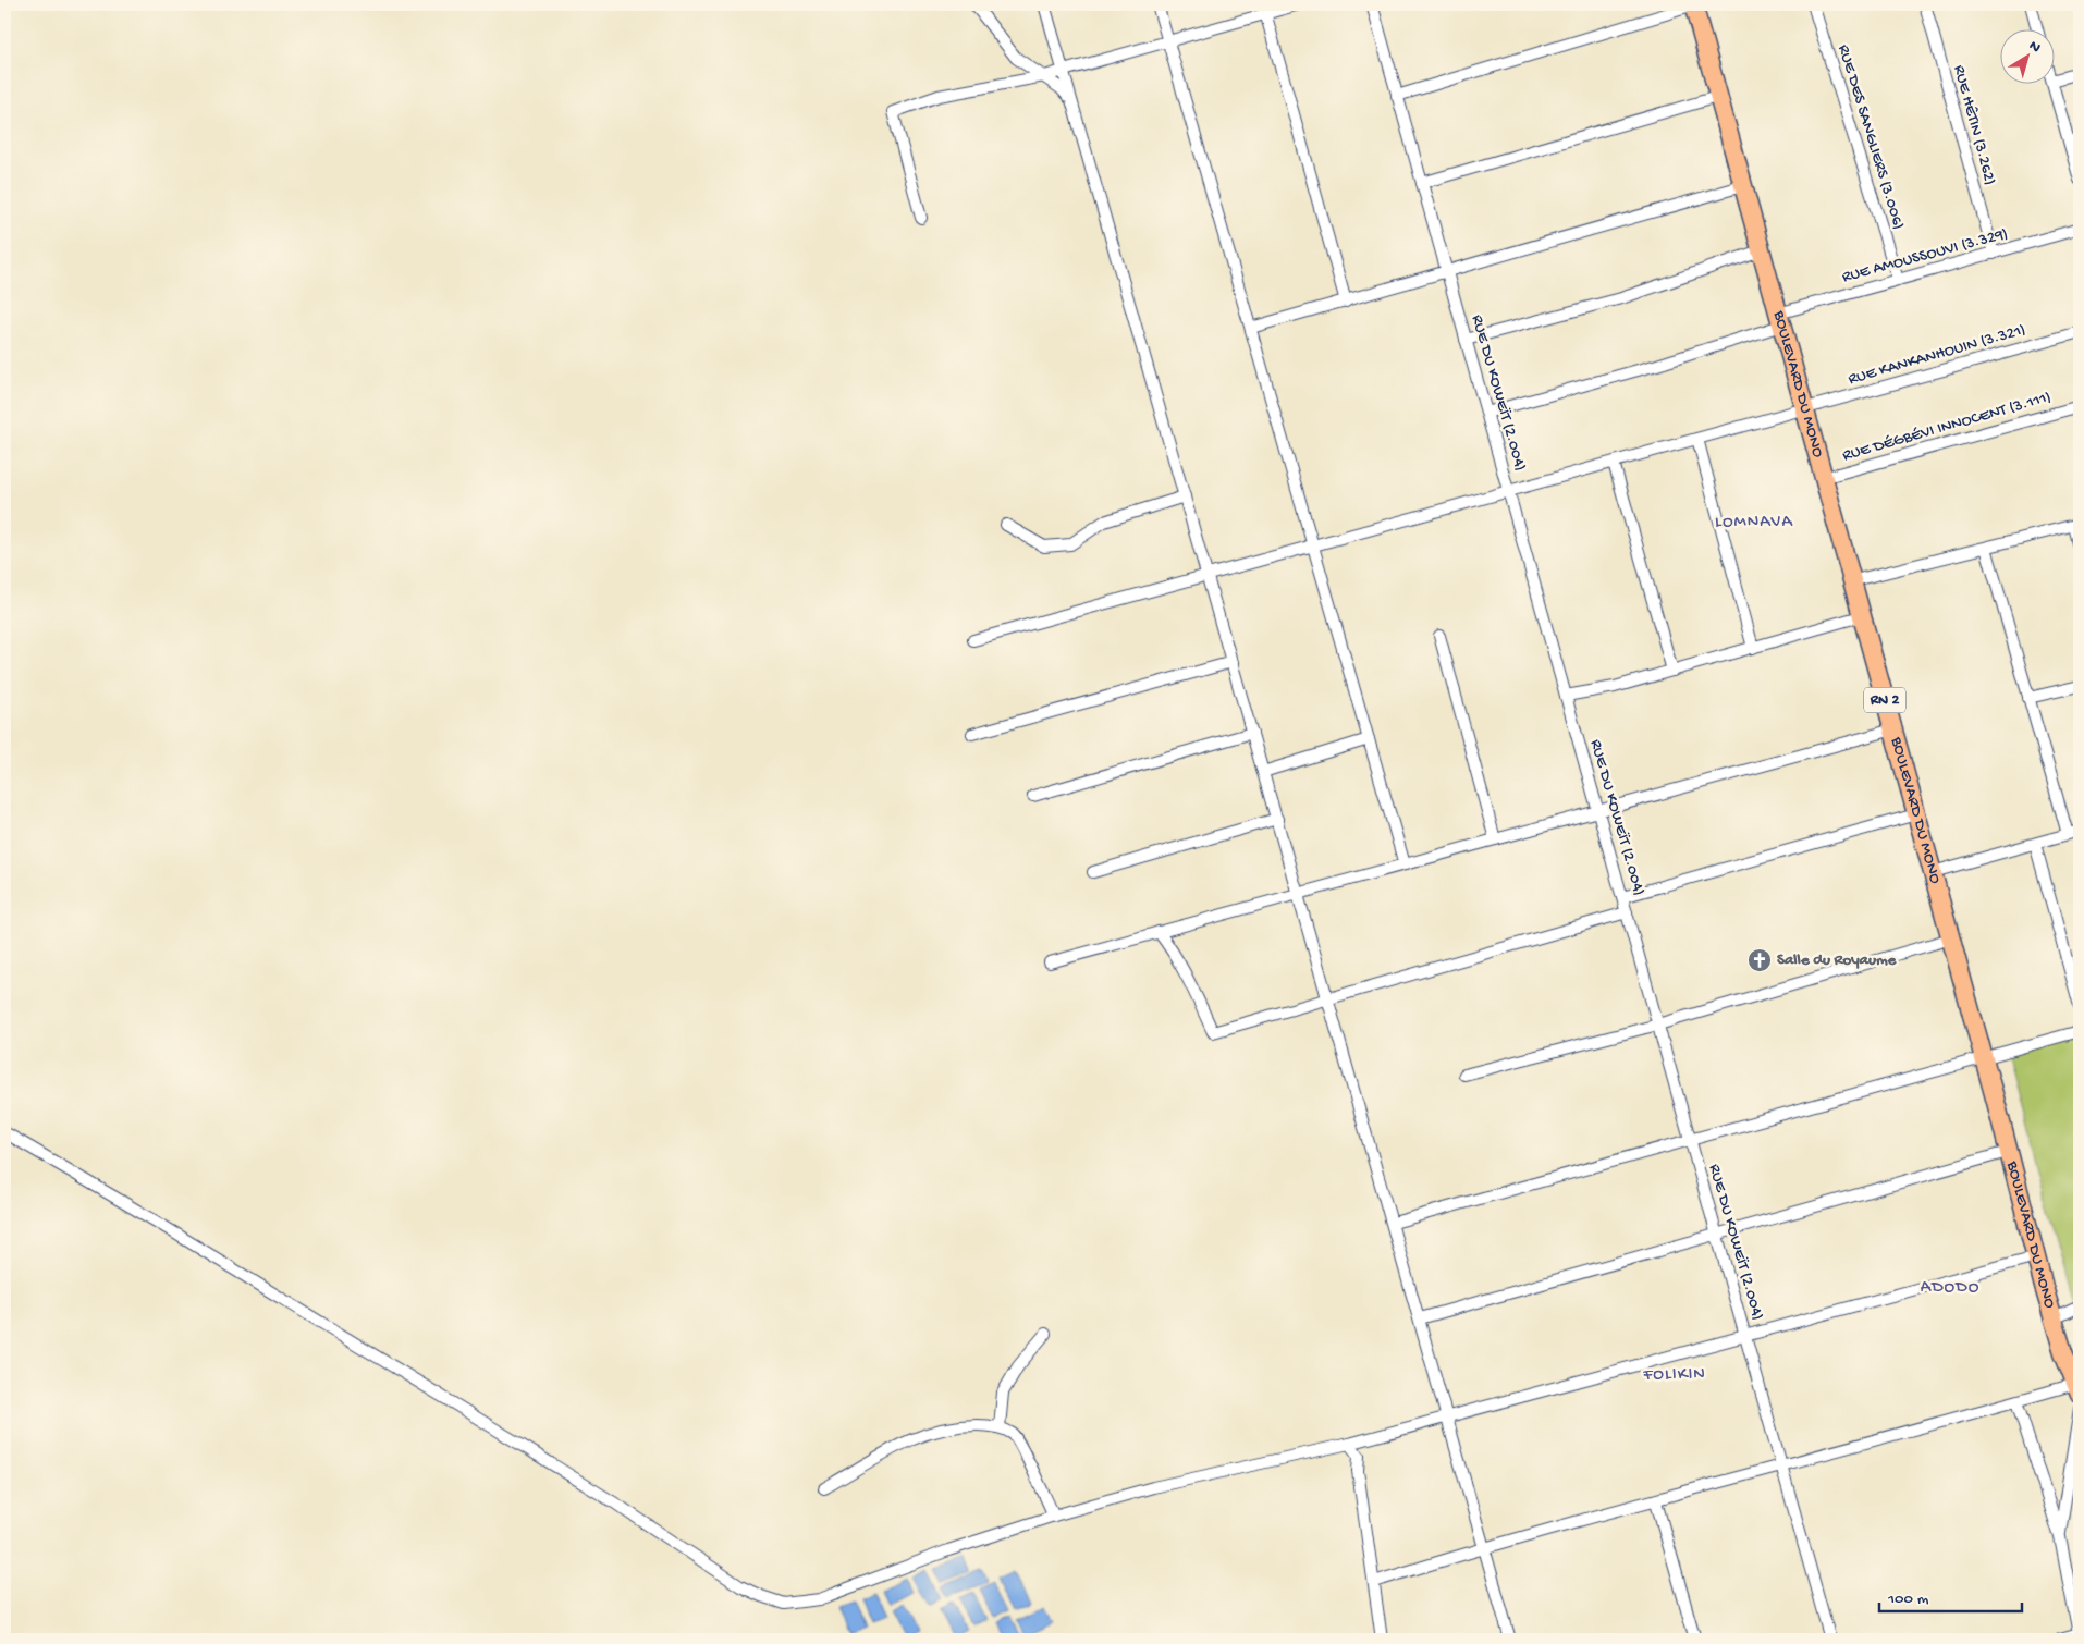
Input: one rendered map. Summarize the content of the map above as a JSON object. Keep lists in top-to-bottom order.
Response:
{
  "streets": {
    "main road": ["BOULEVARD DU MONO", "RN 2"],
    "street": [
      "RUE HÊTIN (3.262)",
      "RUE DES SANGLIERS (3.006)",
      "RUE AMOUSSOUVI (3.329)",
      "RUE KANKANHOUIN (3.321)",
      "RUE DU KOWEÏT (2.004)",
      "RUE DÉGBÉVI INNOCENT (3.111)"
    ]
  },
  "crossings": [
    ["RUE HÊTIN (3.262)", "RUE AMOUSSOUVI (3.329)"],
    ["RUE DES SANGLIERS (3.006)", "RUE AMOUSSOUVI (3.329)"],
    ["RUE AMOUSSOUVI (3.329)", "BOULEVARD DU MONO"],
    ["RUE AMOUSSOUVI (3.329)", "RUE DU KOWEÏT (2.004)"],
    ["RUE KANKANHOUIN (3.321)", "BOULEVARD DU MONO"],
    ["RUE KANKANHOUIN (3.321)", "RUE DU KOWEÏT (2.004)"],
    ["BOULEVARD DU MONO", "RUE DÉGBÉVI INNOCENT (3.111)"]
  ],
  "districts": ["LOMNAVA", "ADODO", "FOLIKIN"],
  "places": {
    "church": ["Salle du Royaume"]
  },
  "scale_bar": "100 m",
  "north": "top right"
}
